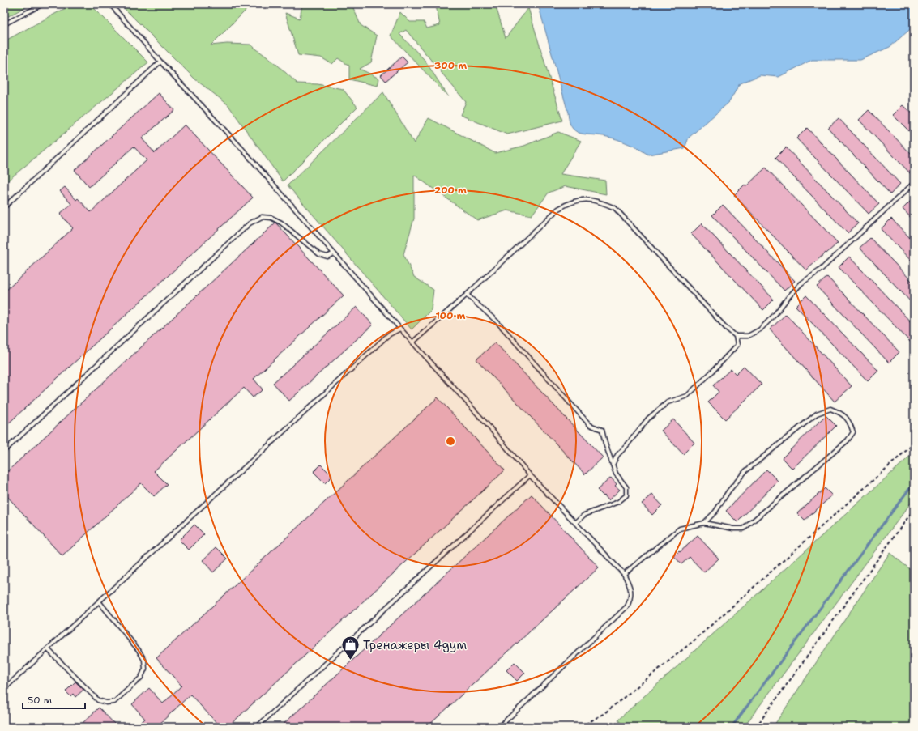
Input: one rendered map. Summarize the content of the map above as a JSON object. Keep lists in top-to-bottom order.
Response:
{
  "places": {
    "shop": ["Тренажеры 4gym"]
  },
  "scale_bar": "50 m",
  "rings": ["300 m", "200 m", "100 m"]
}
